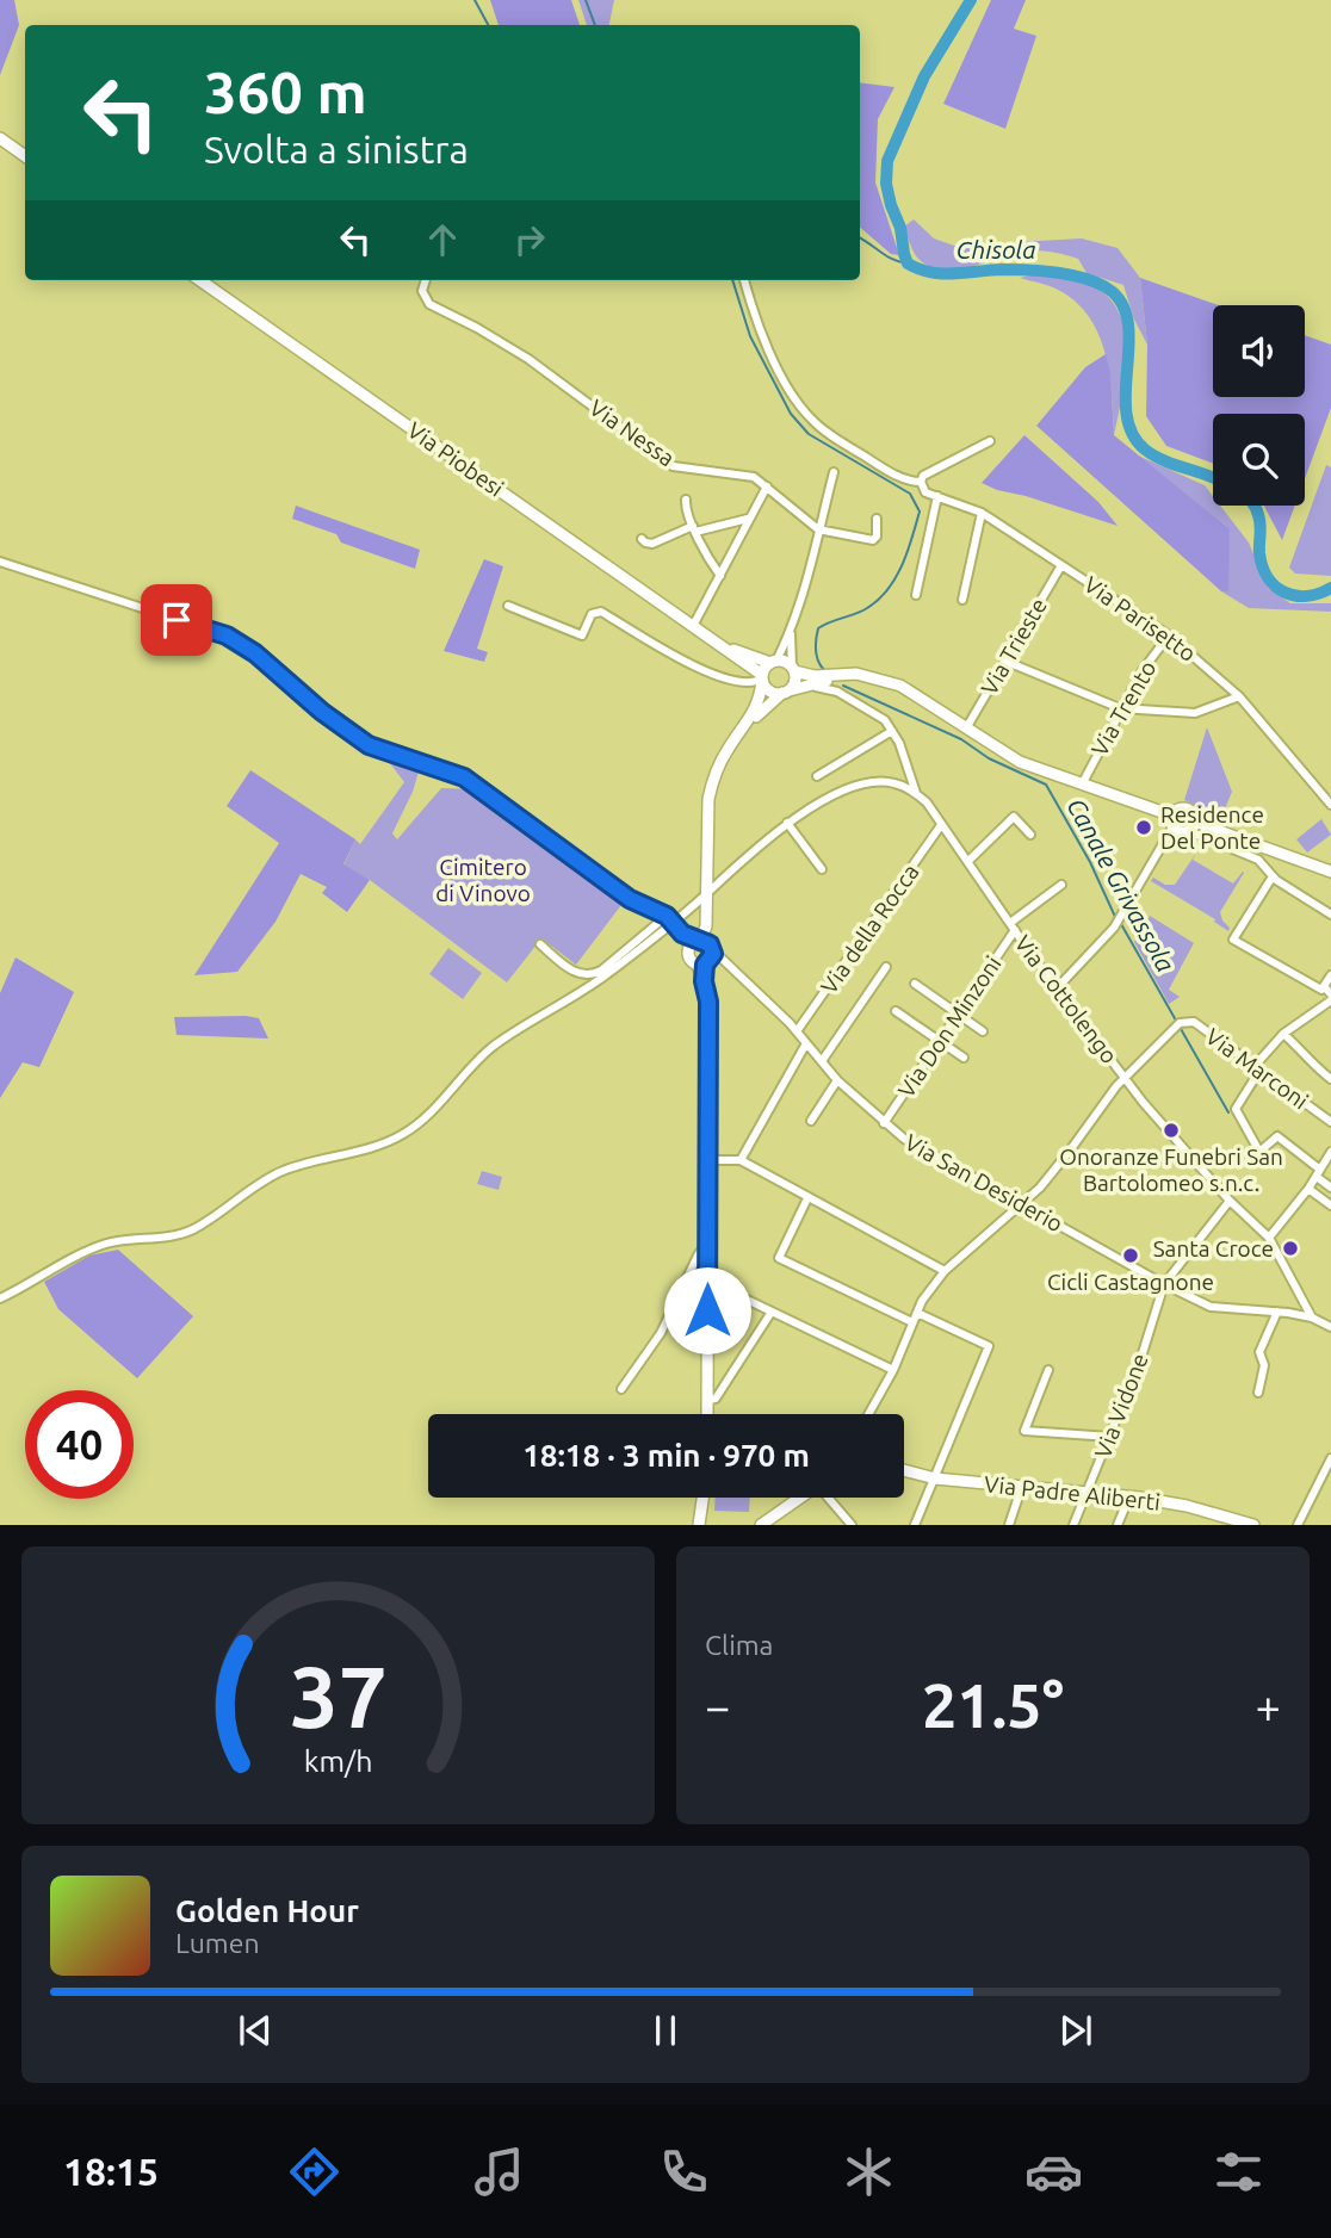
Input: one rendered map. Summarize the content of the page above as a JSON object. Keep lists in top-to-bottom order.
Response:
{
  "streets": {
    "street": [
      "Via Nessa",
      "Via Piobesi",
      "Via Parisetto",
      "Via Trieste",
      "Via Trento",
      "Via della Rocca",
      "Via Cottolengo",
      "Via Don Minzoni",
      "Via Marconi",
      "Via San Desiderio",
      "Via Vidone",
      "Via Padre Aliberti"
    ]
  },
  "crossings": [
    ["Via Parisetto", "Via Trieste"],
    ["Via Parisetto", "Via Trento"],
    ["Via della Rocca", "Via Cottolengo"],
    ["Via della Rocca", "Via San Desiderio"],
    ["Via Cottolengo", "Via Don Minzoni"],
    ["Via Cottolengo", "Via Marconi"],
    ["Via Cottolengo", "Via San Desiderio"],
    ["Via Don Minzoni", "Via San Desiderio"],
    ["Via San Desiderio", "Via Vidone"],
    ["Via Vidone", "Via Padre Aliberti"]
  ],
  "water": ["Chisola", "Canale Grivassola"],
  "parks": ["Cimitero di Vinovo"],
  "places": [
    "Residence Del Ponte",
    "Onoranze Funebri San Bartolomeo s.n.c.",
    "Santa Croce",
    "Cicli Castagnone"
  ],
  "page": {
    "turn": ["360 m", "Svolta a sinistra"],
    "limit": "40",
    "trip": "18:18 · 3 min · 970 m",
    "tile": "Clima",
    "heat": ["−", "21.5°", "+"],
    "song": ["Golden Hour", "Lumen"],
    "tabs": "18:15",
    "gauge": ["37", "km/h"]
  }
}
